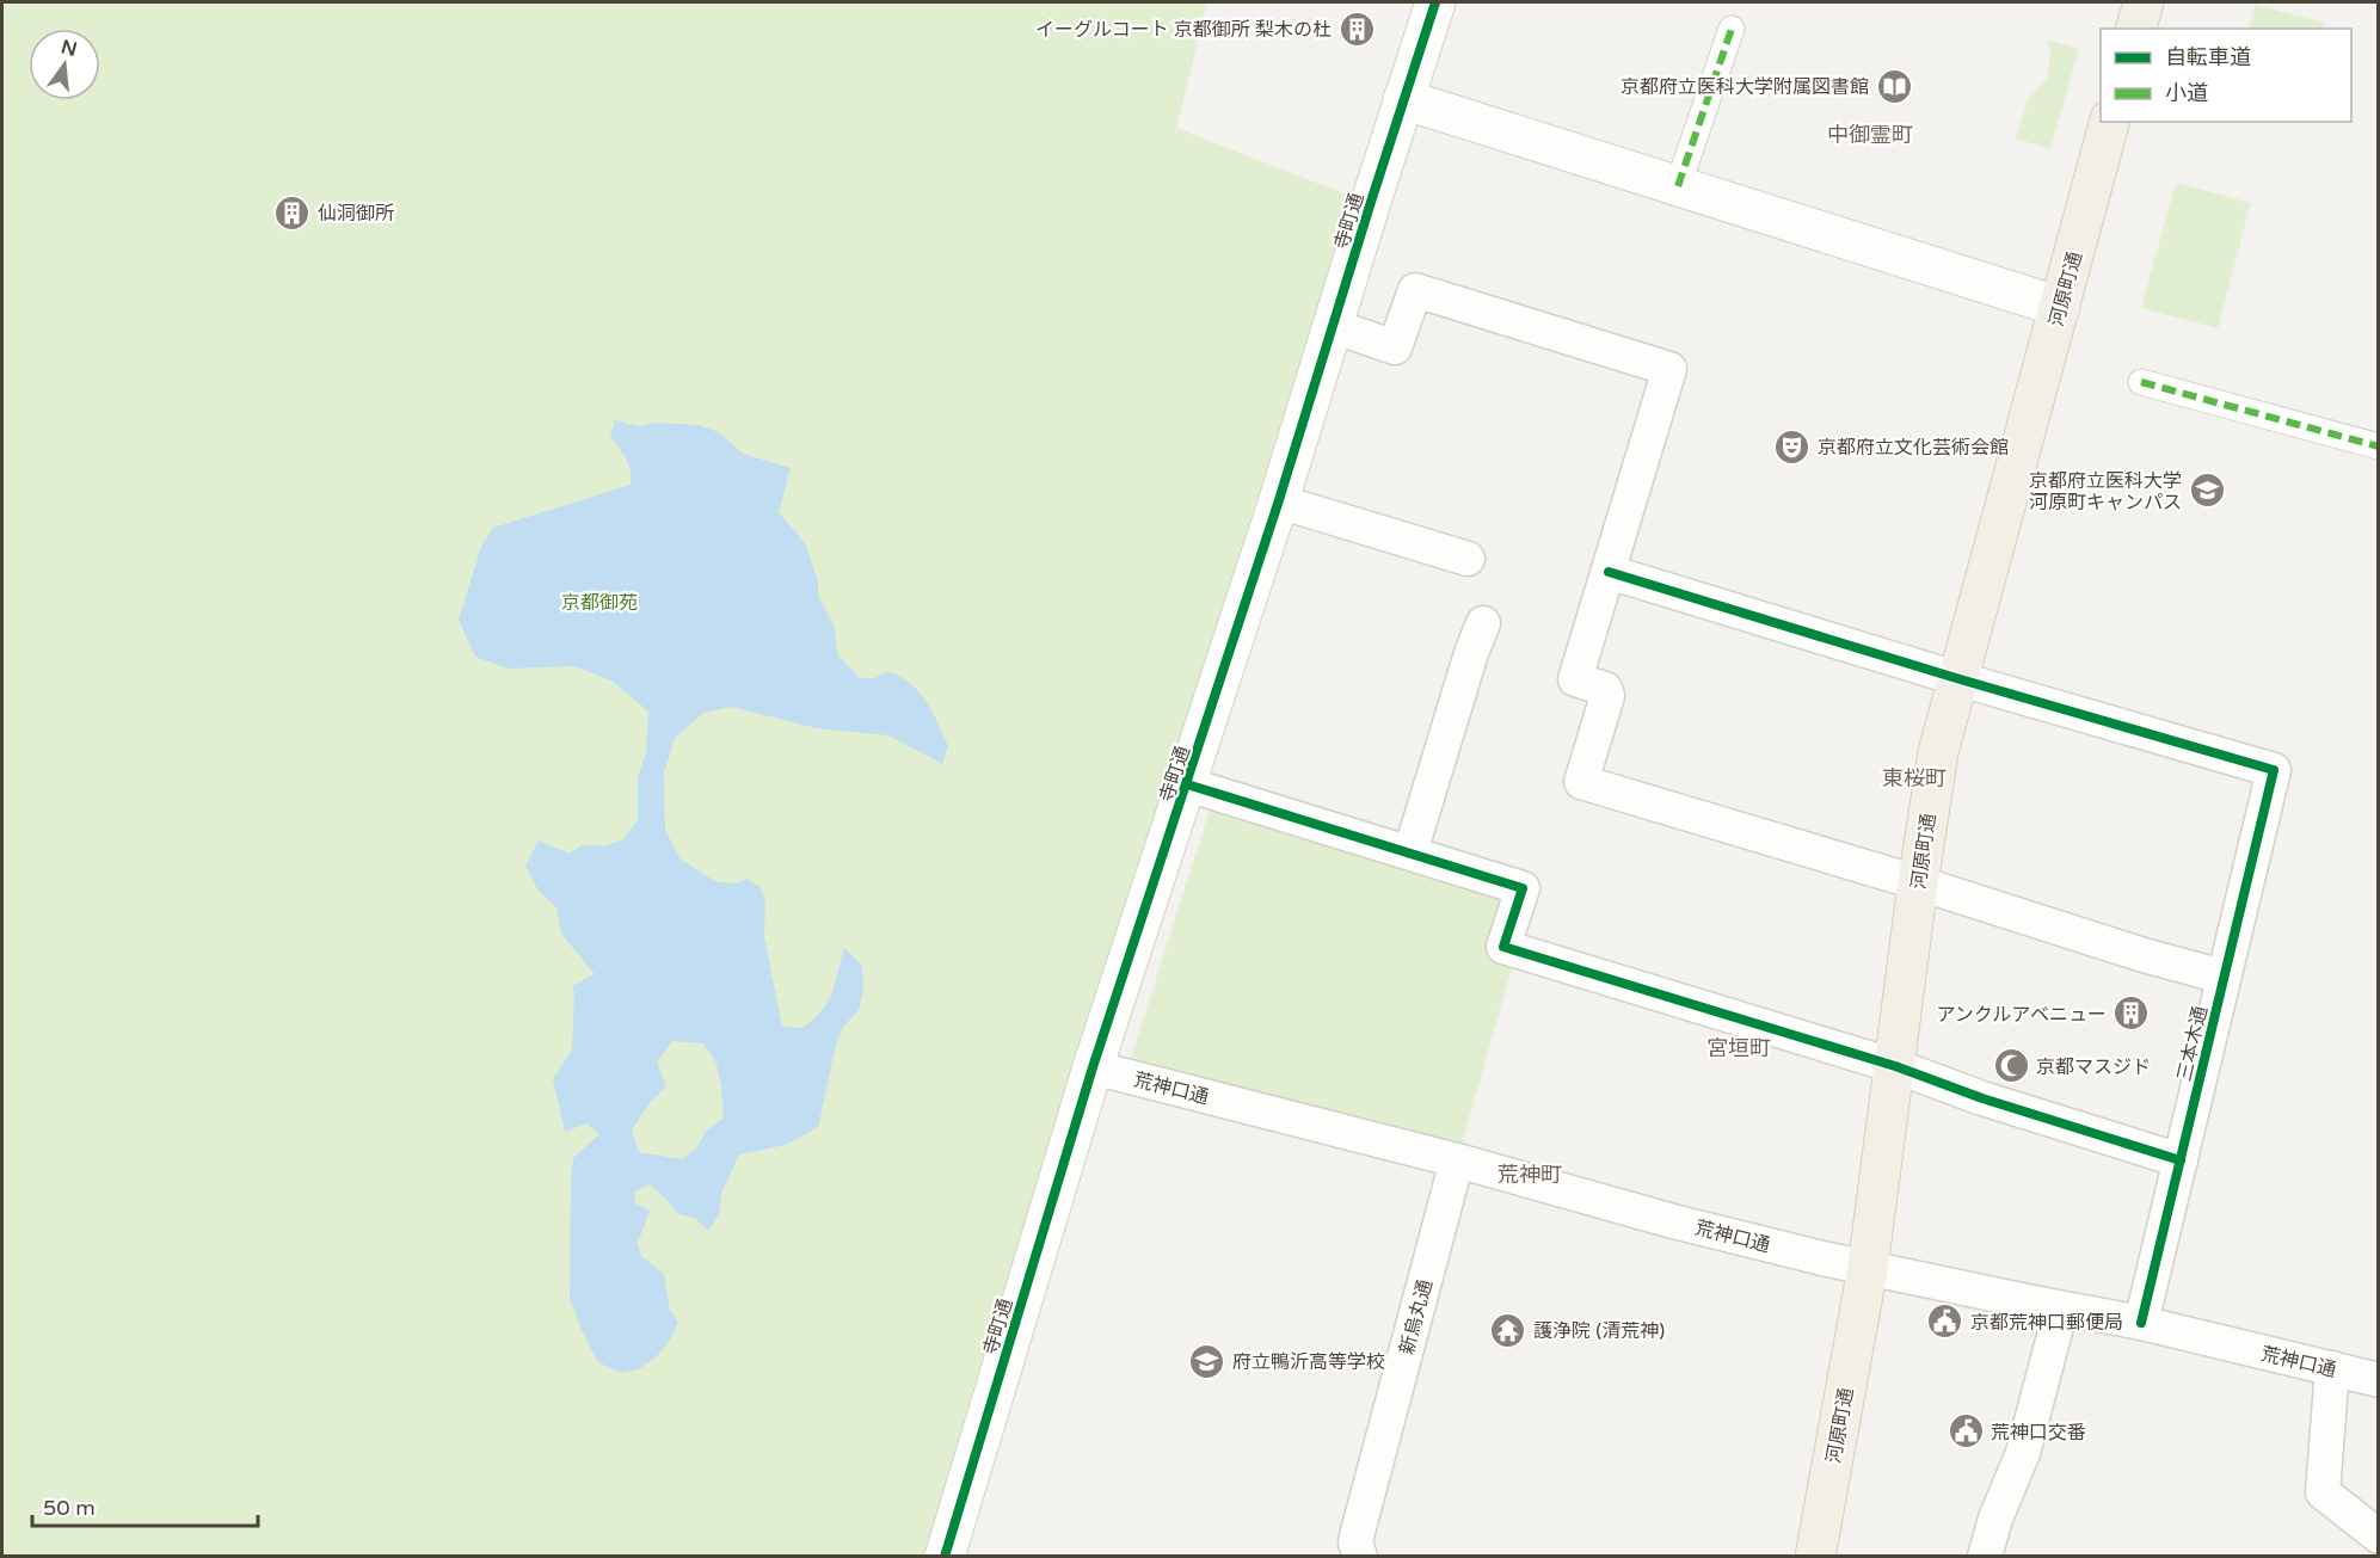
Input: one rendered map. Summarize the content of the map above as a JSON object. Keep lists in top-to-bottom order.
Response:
{
  "streets": {
    "main road": ["河原町通"],
    "street": [
      "寺町通",
      "三本木通",
      "荒神口通",
      "新烏丸通"
    ]
  },
  "crossings": [
    ["寺町通", "荒神口通"],
    ["河原町通", "三本木通"],
    ["河原町通", "荒神口通"],
    ["三本木通", "荒神口通"],
    ["荒神口通", "新烏丸通"]
  ],
  "districts": [
    "中御霊町",
    "東桜町",
    "宮垣町",
    "荒神町"
  ],
  "parks": ["京都御苑"],
  "places": {
    "building": ["イーグルコート 京都御所 梨木の杜", "仙洞御所", "アンクルアベニュー"],
    "library": ["京都府立医科大学附属図書館"],
    "theatre": ["京都府立文化芸術会館"],
    "school or university": ["京都府立医科大学 河原町キャンパス", "府立鴨沂高等学校"],
    "mosque": ["京都マスジド"],
    "public building": ["京都荒神口郵便局", "荒神口交番"],
    "temple": ["護浄院 (清荒神)"]
  },
  "legend": ["自転車道", "小道"],
  "scale_bar": "50 m",
  "north": "top"
}
